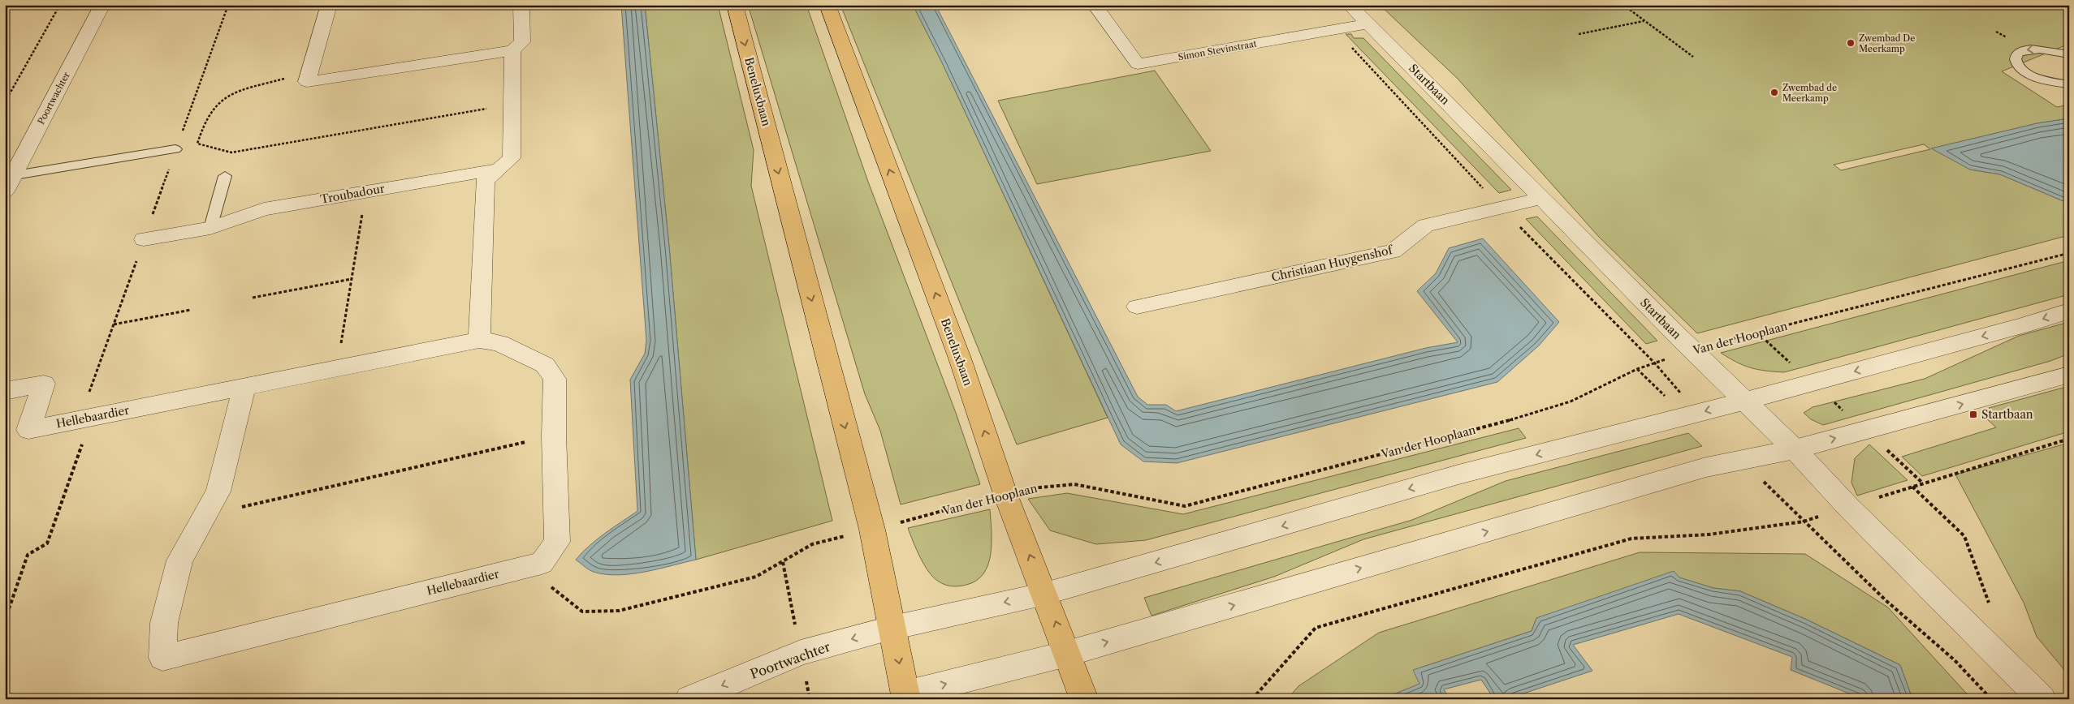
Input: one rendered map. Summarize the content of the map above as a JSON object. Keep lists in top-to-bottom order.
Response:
{
  "streets": {
    "main road": ["Beneluxbaan"],
    "street": [
      "Simon Stevinstraat",
      "Startbaan",
      "Poortwachter",
      "Troubadour",
      "Christiaan Huygenshof",
      "Hellebaardier"
    ],
    "path": ["Van der Hooplaan"]
  },
  "crossings": [
    ["Simon Stevinstraat", "Startbaan"],
    ["Startbaan", "Christiaan Huygenshof"],
    ["Startbaan", "Van der Hooplaan"],
    ["Beneluxbaan", "Poortwachter"],
    ["Beneluxbaan", "Van der Hooplaan"],
    ["Van der Hooplaan", "Hellebaardier"]
  ],
  "one_way": ["Poortwachter"],
  "places": {
    "other": ["Zwembad De Meerkamp", "Zwembad de Meerkamp"],
    "transit": ["Startbaan"]
  }
}
